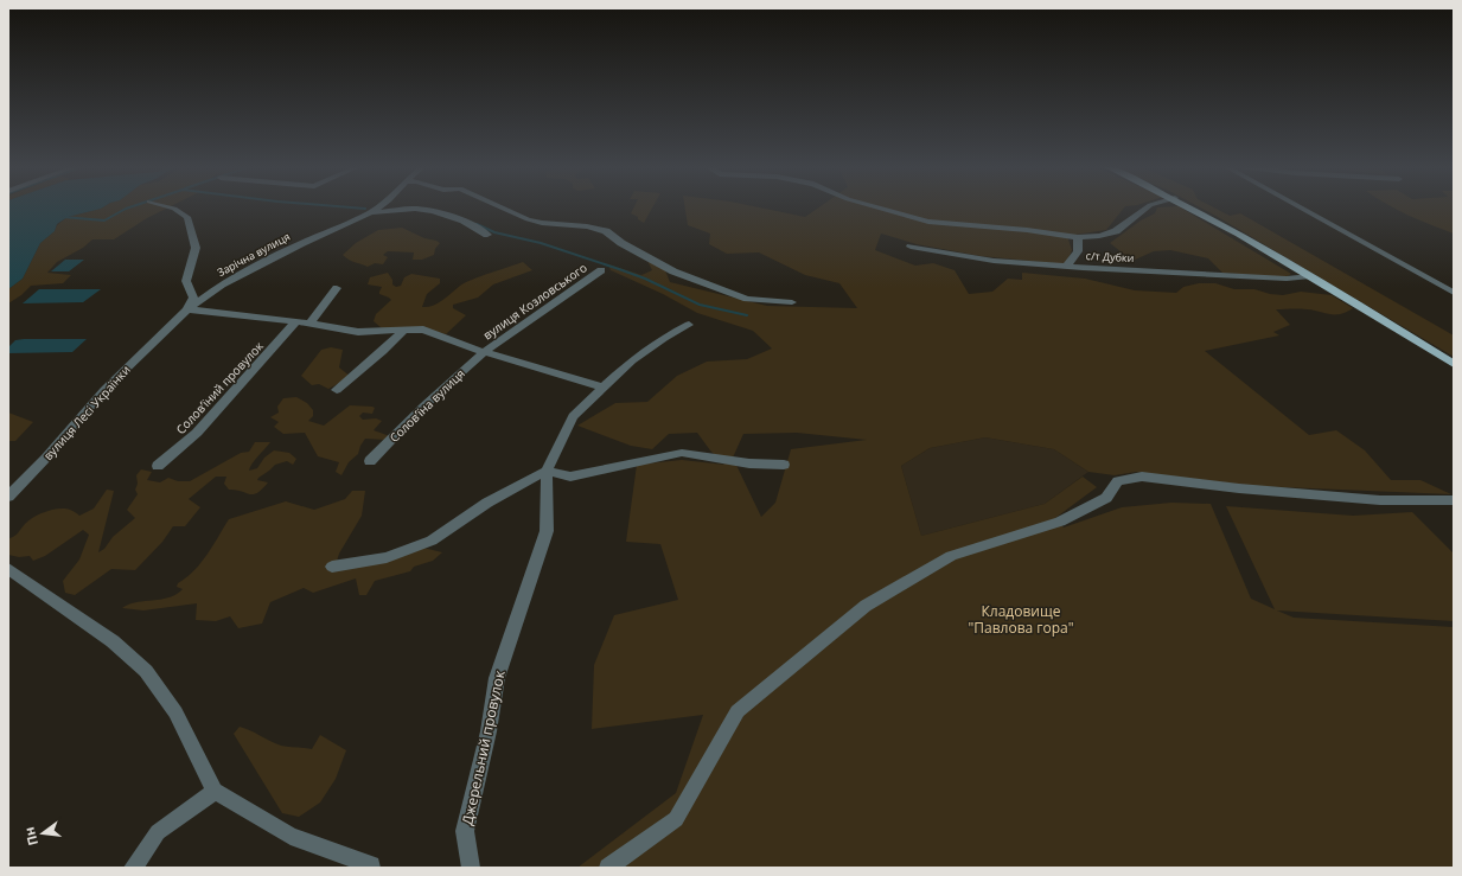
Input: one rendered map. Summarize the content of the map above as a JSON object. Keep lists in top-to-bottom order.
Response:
{
  "streets": {
    "street": [
      "Зарічна вулиця",
      "с/т Дубки",
      "вулиця Козловського",
      "Соловʼїний провулок",
      "Соловʼїна вулиця",
      "вулиця Лесі Українки",
      "Джерельний провулок"
    ]
  },
  "crossings": [
    ["Зарічна вулиця", "вулиця Лесі Українки"],
    ["вулиця Козловського", "Соловʼїна вулиця"]
  ],
  "parks": ["Кладовище \"Павлова гора\""],
  "north": "left"
}
